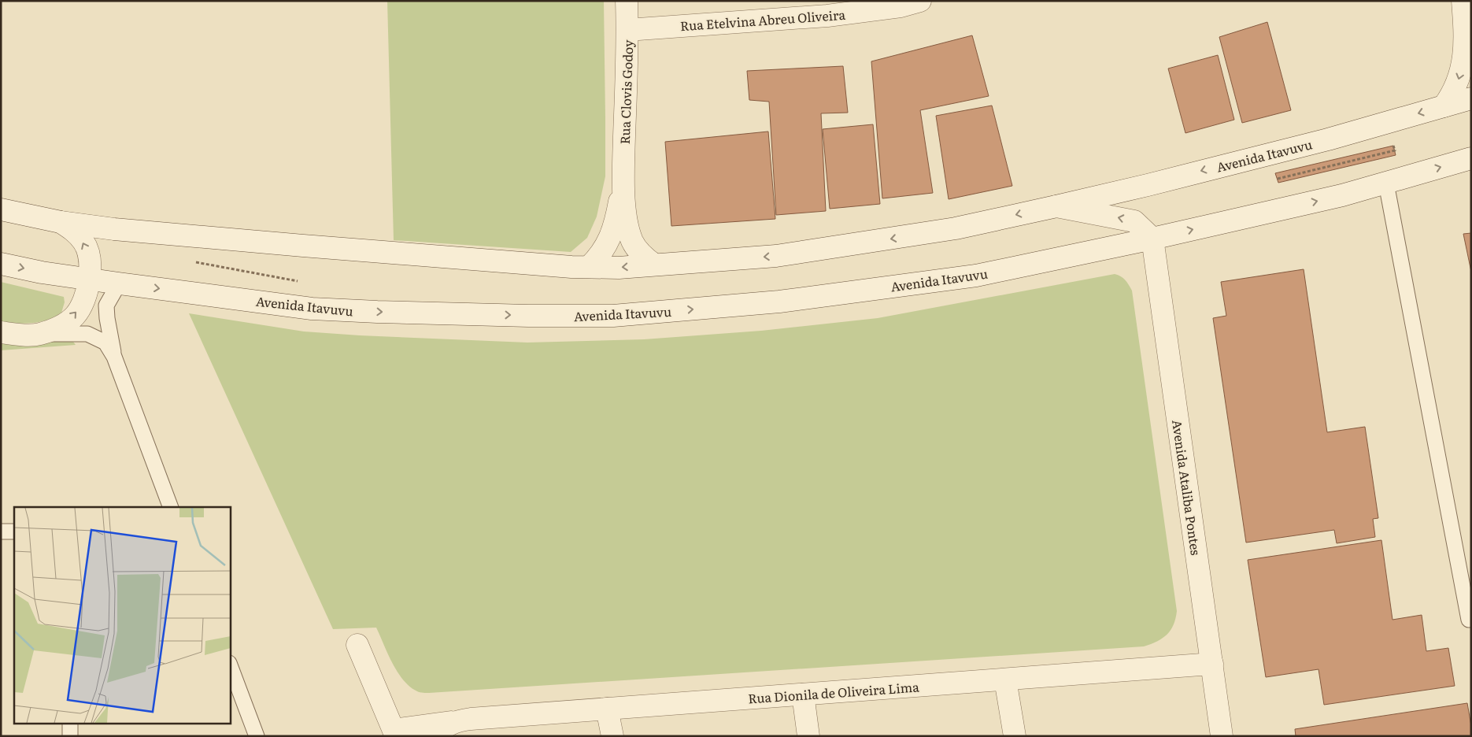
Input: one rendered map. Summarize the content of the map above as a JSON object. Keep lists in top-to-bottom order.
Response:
{
  "streets": {
    "main road": [
      "Rua Etelvina Abreu Oliveira",
      "Rua Clovis Godoy",
      "Avenida Itavuvu",
      "Avenida Ataliba Pontes",
      "Rua Dionila de Oliveira Lima"
    ]
  },
  "crossings": [
    ["Rua Etelvina Abreu Oliveira", "Rua Clovis Godoy"],
    ["Rua Clovis Godoy", "Avenida Itavuvu"],
    ["Avenida Itavuvu", "Avenida Ataliba Pontes"],
    ["Avenida Ataliba Pontes", "Rua Dionila de Oliveira Lima"]
  ]
}
